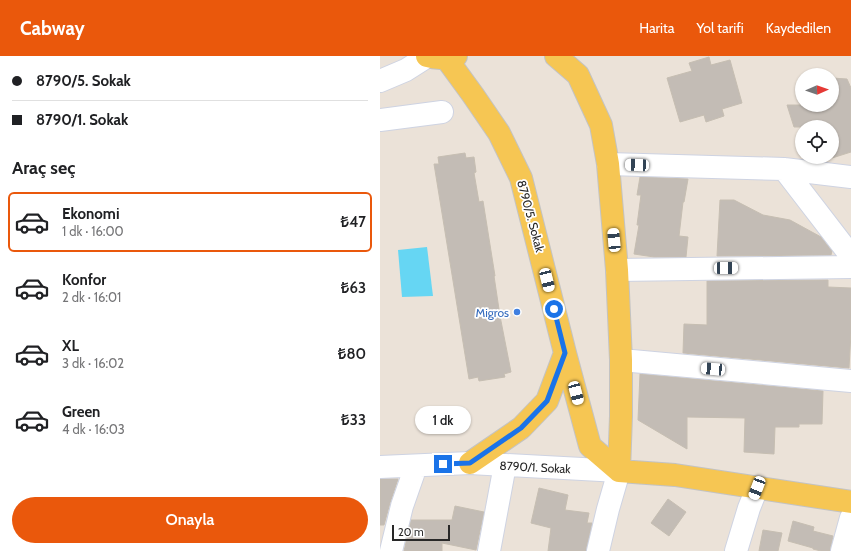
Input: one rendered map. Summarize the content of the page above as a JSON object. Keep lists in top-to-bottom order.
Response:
{
  "streets": {
    "main road": ["8790/5. Sokak"],
    "street": ["8790/1. Sokak"]
  },
  "crossings": [
    ["8790/5. Sokak", "8790/1. Sokak"]
  ],
  "places": ["Migros"],
  "scale_bar": "20 m",
  "north": "right",
  "page": {
    "header": "Cabway",
    "nav": ["Harita", "Yol tarifi", "Kaydedilen"],
    "banner": ["8790/5. Sokak", "8790/1. Sokak"],
    "heading": "Araç seç",
    "list": [
      {
        "name": "Ekonomi",
        "note": "1 dk · 16:00",
        "value": "₺47"
      },
      {
        "name": "Konfor",
        "note": "2 dk · 16:01",
        "value": "₺63"
      },
      {
        "name": "XL",
        "note": "3 dk · 16:02",
        "value": "₺80"
      },
      {
        "name": "Green",
        "note": "4 dk · 16:03",
        "value": "₺33"
      }
    ],
    "bubble": "1 dk",
    "buttons": "Onayla",
    "scale": "20 m"
  }
}
